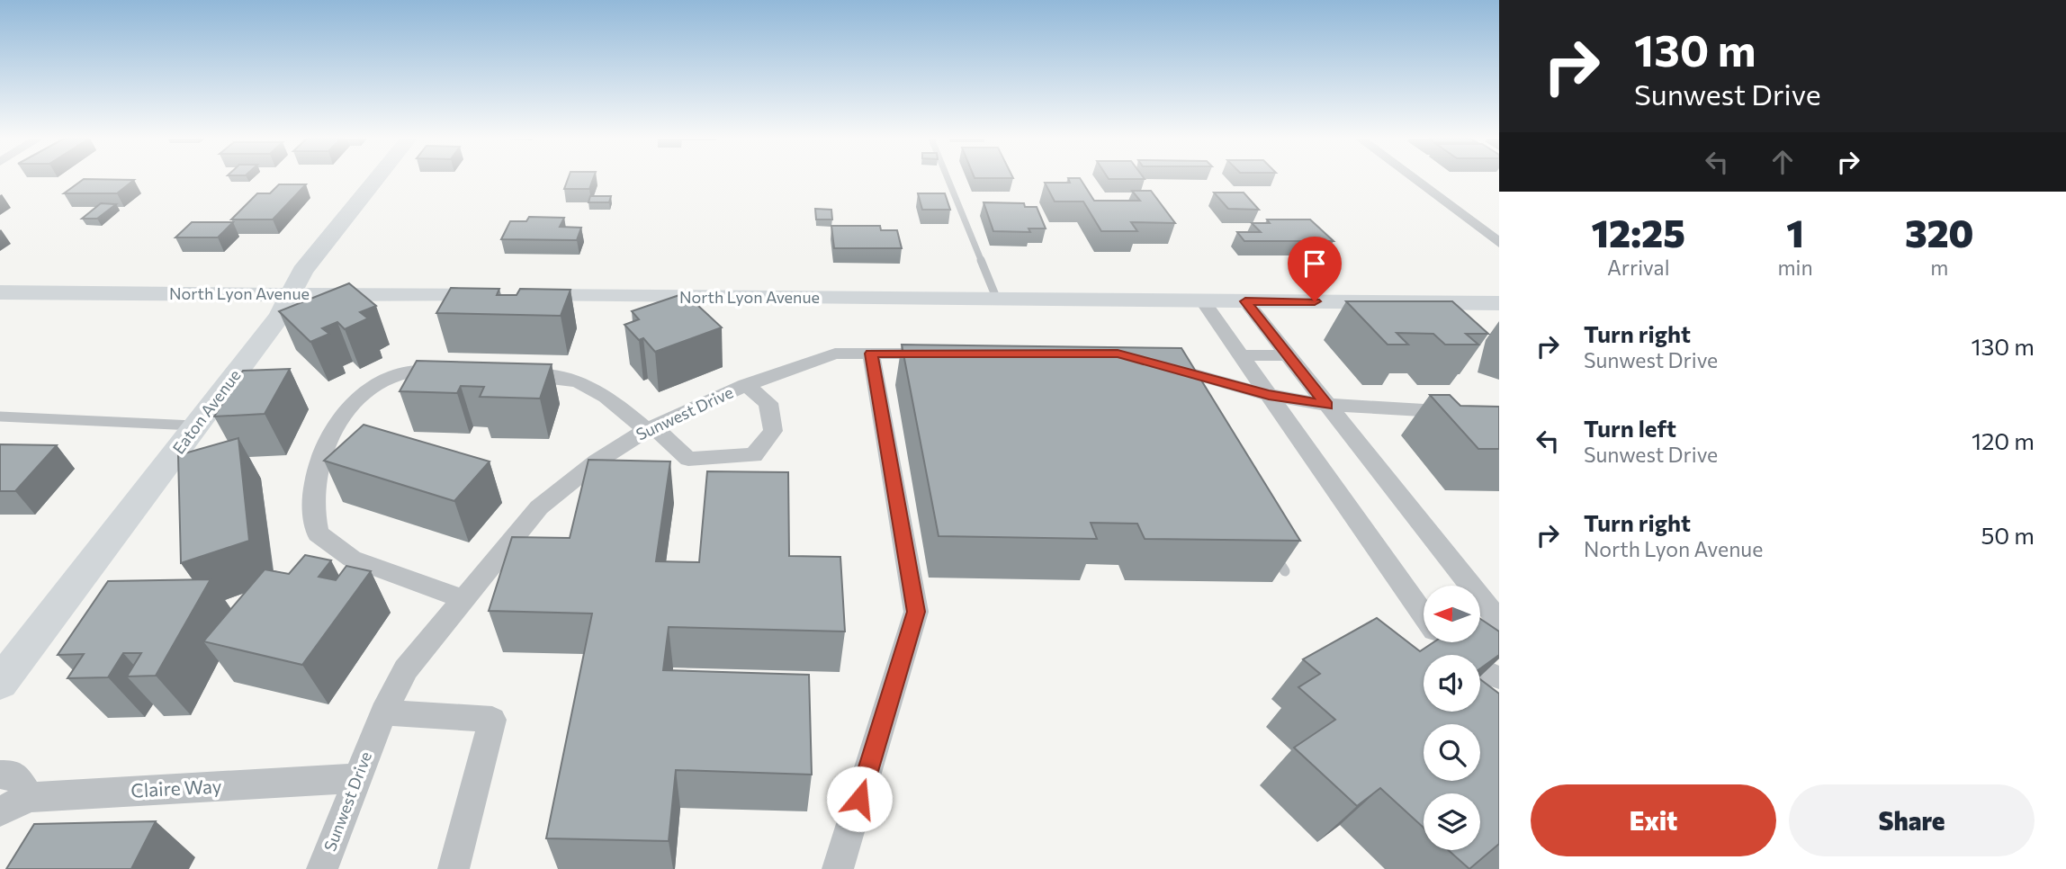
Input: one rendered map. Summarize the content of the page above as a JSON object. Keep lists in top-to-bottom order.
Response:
{
  "streets": {
    "street": [
      "North Lyon Avenue",
      "Eaton Avenue",
      "Sunwest Drive",
      "Claire Way"
    ]
  },
  "crossings": [
    ["North Lyon Avenue", "Eaton Avenue"],
    ["Sunwest Drive", "Claire Way"]
  ],
  "north": "left",
  "page": {
    "turn": ["130 m", "Sunwest Drive"],
    "eta": [
      "12:25",
      "Arrival",
      "1",
      "min",
      "320",
      "m"
    ],
    "list": [
      {
        "name": "Turn right",
        "note": "Sunwest Drive",
        "value": "130 m"
      },
      {
        "name": "Turn left",
        "note": "Sunwest Drive",
        "value": "120 m"
      },
      {
        "name": "Turn right",
        "note": "North Lyon Avenue",
        "value": "50 m"
      }
    ],
    "buttons": ["Exit", "Share"]
  }
}
